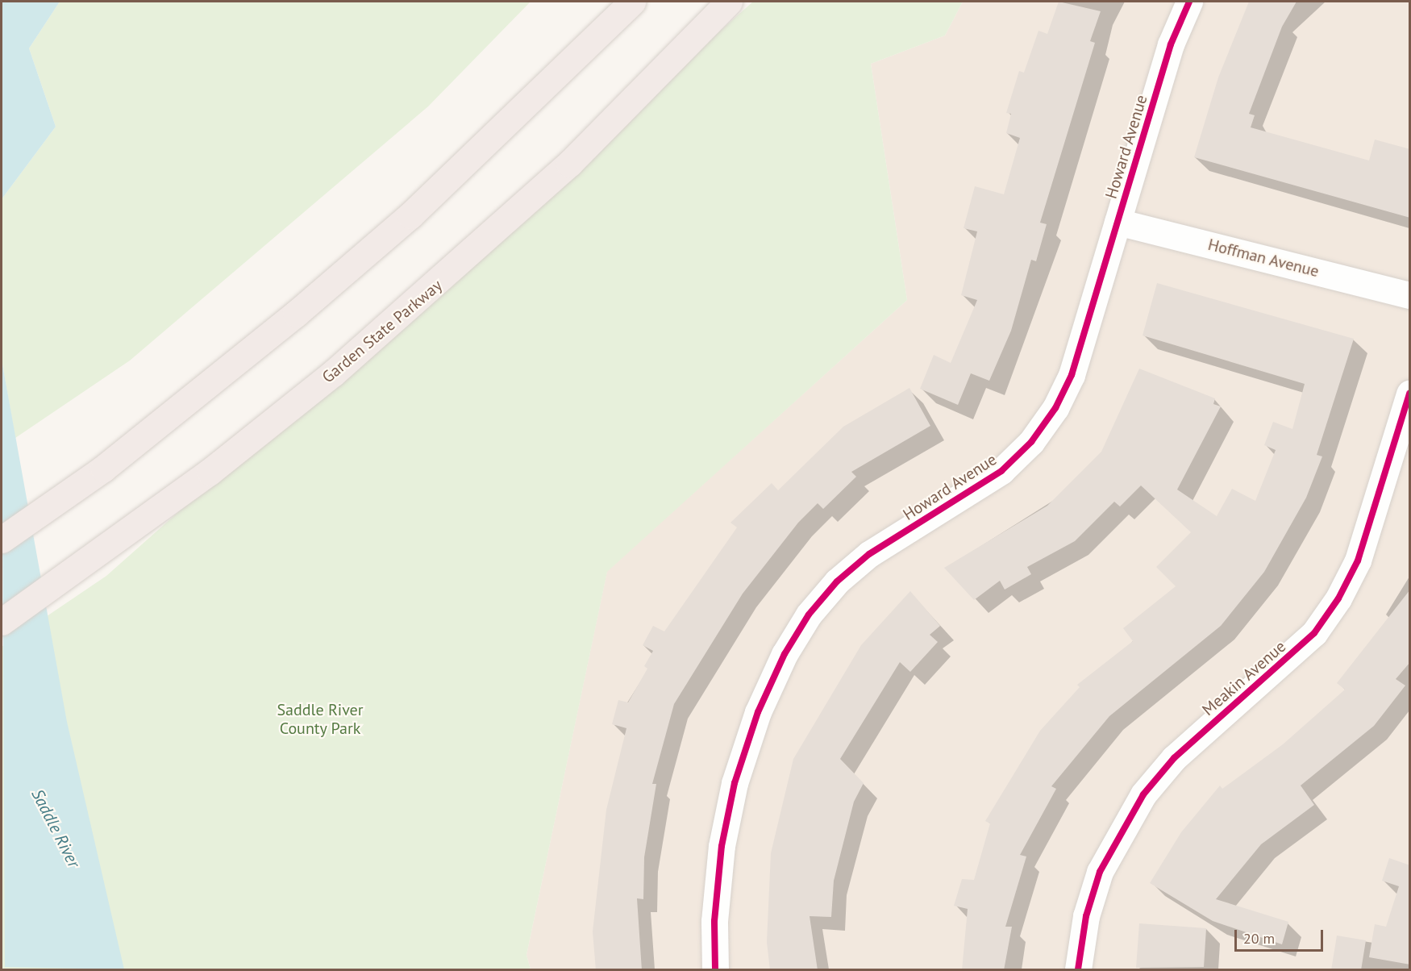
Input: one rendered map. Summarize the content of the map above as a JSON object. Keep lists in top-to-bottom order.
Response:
{
  "streets": {
    "highway": ["Garden State Parkway"],
    "street": ["Howard Avenue", "Hoffman Avenue", "Meakin Avenue"]
  },
  "crossings": [
    ["Howard Avenue", "Hoffman Avenue"]
  ],
  "water": ["Saddle River"],
  "parks": ["Saddle River County Park"],
  "scale_bar": "20 m"
}
